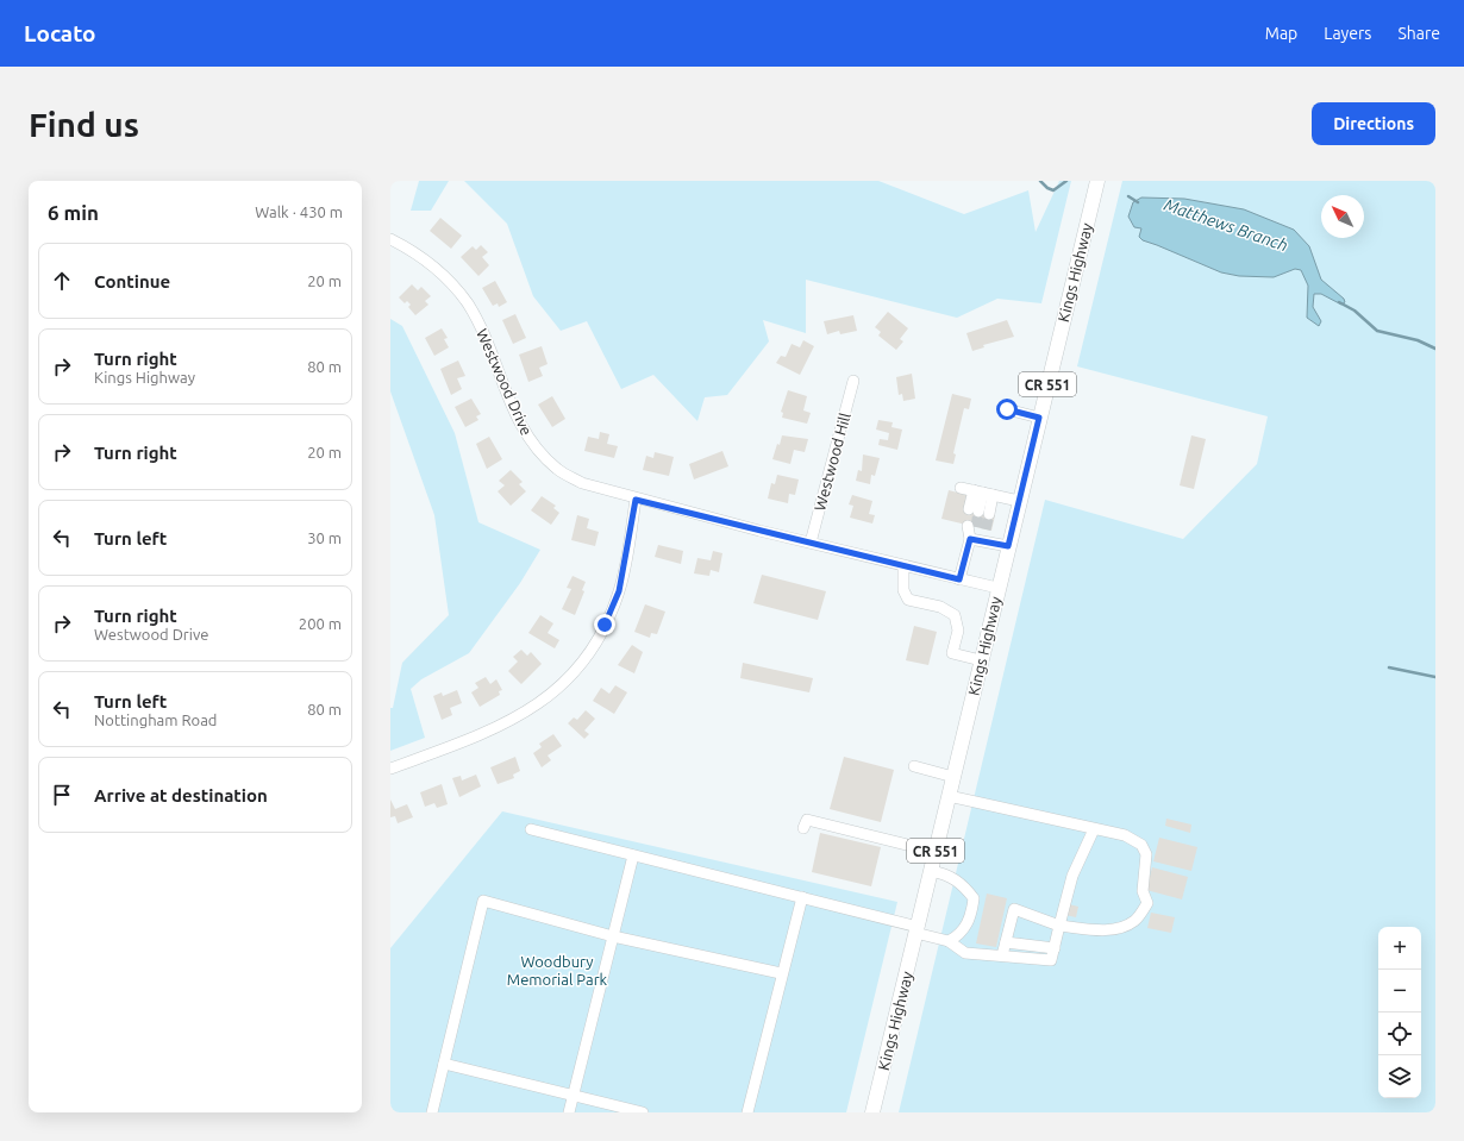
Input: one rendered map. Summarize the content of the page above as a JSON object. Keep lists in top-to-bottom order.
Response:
{
  "streets": {
    "main road": ["Kings Highway", "CR 551"],
    "street": ["Westwood Drive", "Westwood Hill"]
  },
  "crossings": [
    ["Kings Highway", "Westwood Drive"],
    ["Westwood Drive", "Westwood Hill"]
  ],
  "water": ["Matthews Branch"],
  "parks": ["Woodbury Memorial Park"],
  "north": "top left",
  "page": {
    "header": "Locato",
    "nav": ["Map", "Layers", "Share"],
    "buttons": "Directions",
    "title": "Find us",
    "heading": ["6 min", "Walk · 430 m"],
    "list": [
      ["Continue", "20 m"],
      ["Turn right", "Kings Highway", "80 m"],
      ["Turn right", "20 m"],
      ["Turn left", "30 m"],
      ["Turn right", "Westwood Drive", "200 m"],
      ["Turn left", "Nottingham Road", "80 m"],
      "Arrive at destination"
    ],
    "map_buttons": ["+", "−"]
  }
}
